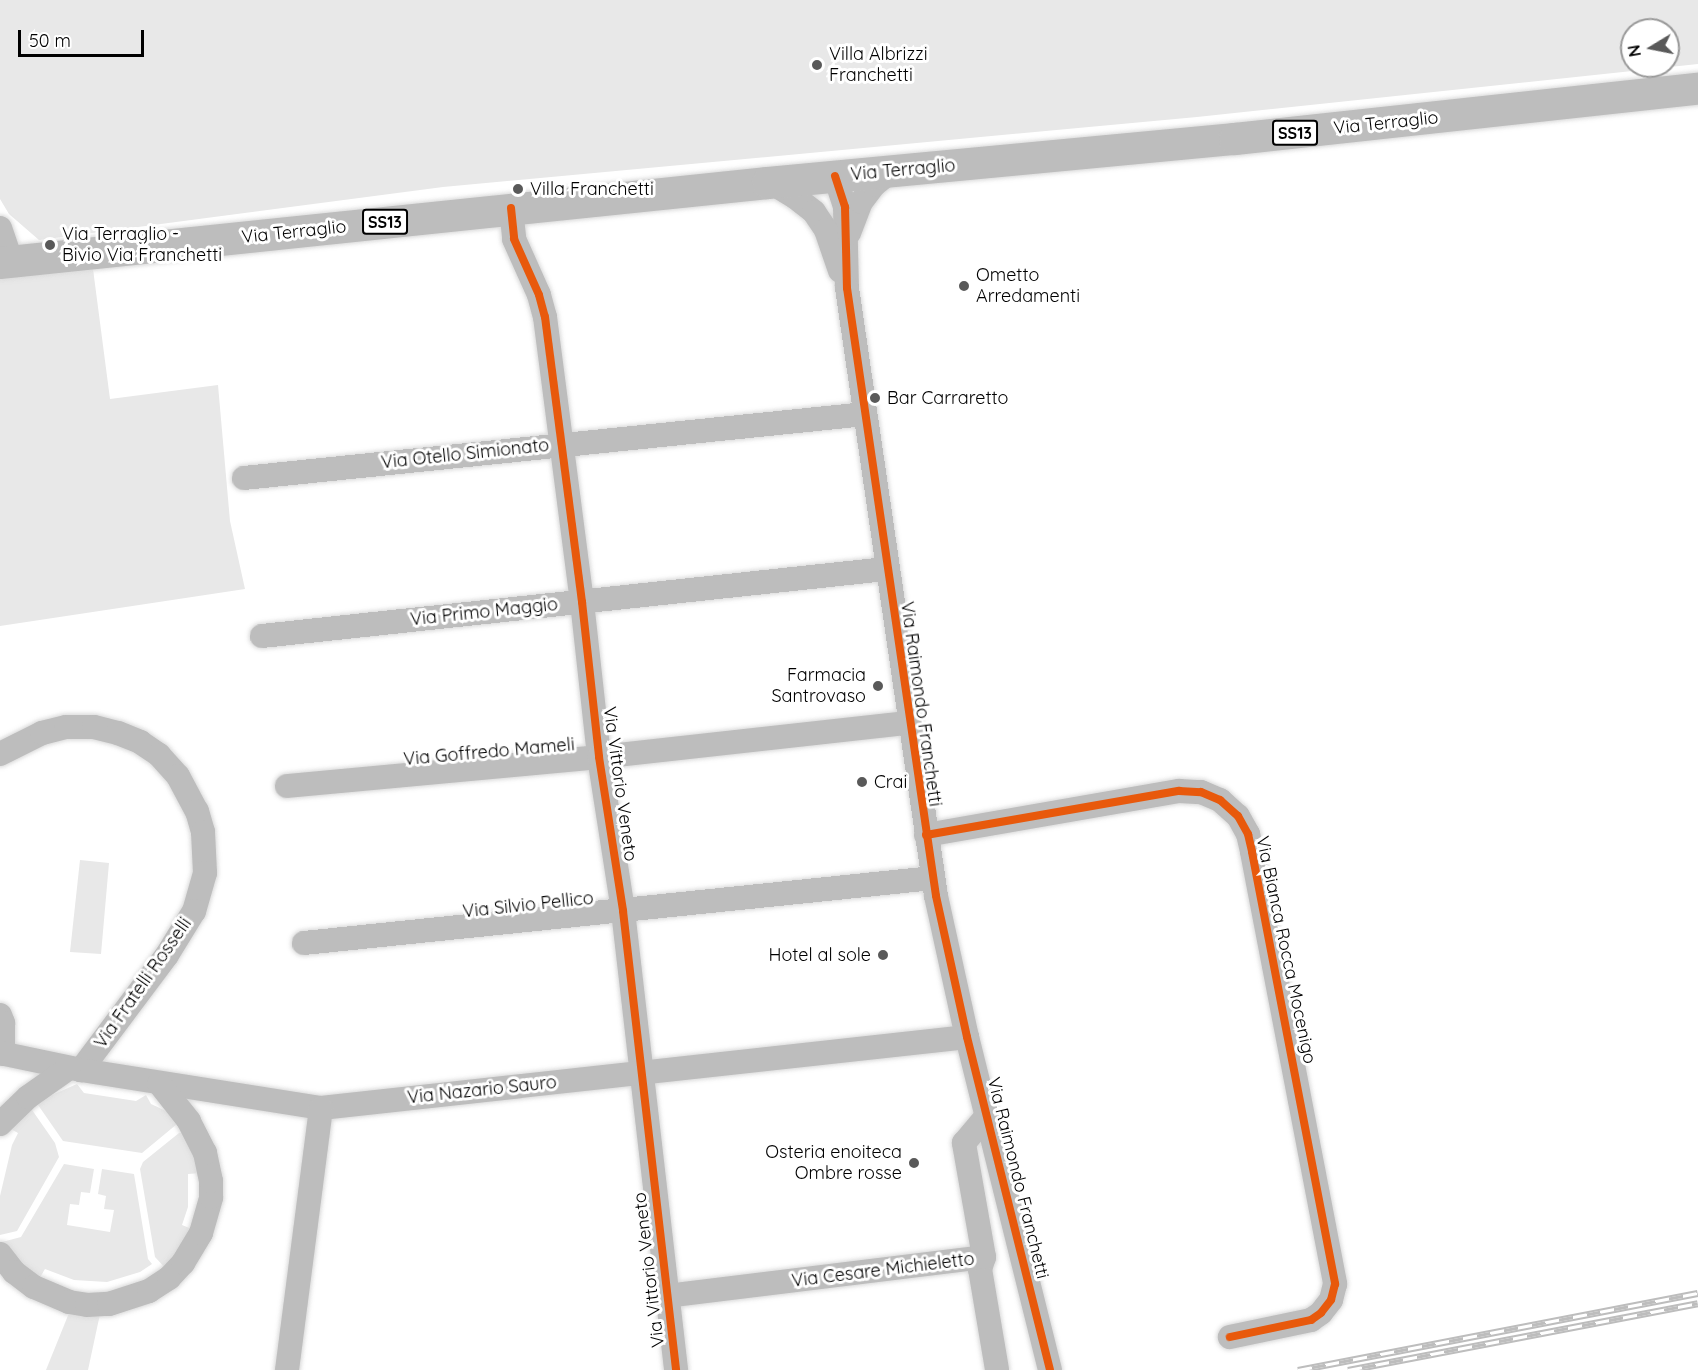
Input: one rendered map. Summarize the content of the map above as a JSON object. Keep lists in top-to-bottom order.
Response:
{
  "streets": {
    "main road": ["Via Terraglio", "SS13"],
    "street": [
      "Via Otello Simionato",
      "Via Primo Maggio",
      "Via Raimondo Franchetti",
      "Via Goffredo Mameli",
      "Via Vittorio Veneto",
      "Via Silvio Pellico",
      "Via Bianca Rocca Mocenigo",
      "Via Fratelli Rosselli",
      "Via Nazario Sauro",
      "Via Cesare Michieletto"
    ]
  },
  "crossings": [
    ["Via Terraglio", "Via Raimondo Franchetti"],
    ["Via Terraglio", "Via Vittorio Veneto"],
    ["Via Otello Simionato", "Via Raimondo Franchetti"],
    ["Via Otello Simionato", "Via Vittorio Veneto"],
    ["Via Primo Maggio", "Via Raimondo Franchetti"],
    ["Via Primo Maggio", "Via Vittorio Veneto"],
    ["Via Raimondo Franchetti", "Via Goffredo Mameli"],
    ["Via Raimondo Franchetti", "Via Silvio Pellico"],
    ["Via Raimondo Franchetti", "Via Bianca Rocca Mocenigo"],
    ["Via Raimondo Franchetti", "Via Nazario Sauro"],
    ["Via Raimondo Franchetti", "Via Cesare Michieletto"],
    ["Via Goffredo Mameli", "Via Vittorio Veneto"],
    ["Via Vittorio Veneto", "Via Silvio Pellico"],
    ["Via Vittorio Veneto", "Via Nazario Sauro"],
    ["Via Vittorio Veneto", "Via Cesare Michieletto"],
    ["Via Fratelli Rosselli", "Via Nazario Sauro"]
  ],
  "places": [
    "Villa Albrizzi Franchetti",
    "Villa Franchetti",
    "Via Terraglio - Bivio Via Franchetti",
    "Ometto Arredamenti",
    "Bar Carraretto",
    "Farmacia Santrovaso",
    "Crai",
    "Hotel al sole",
    "Osteria enoiteca Ombre rosse"
  ],
  "scale_bar": "50 m",
  "north": "left"
}
